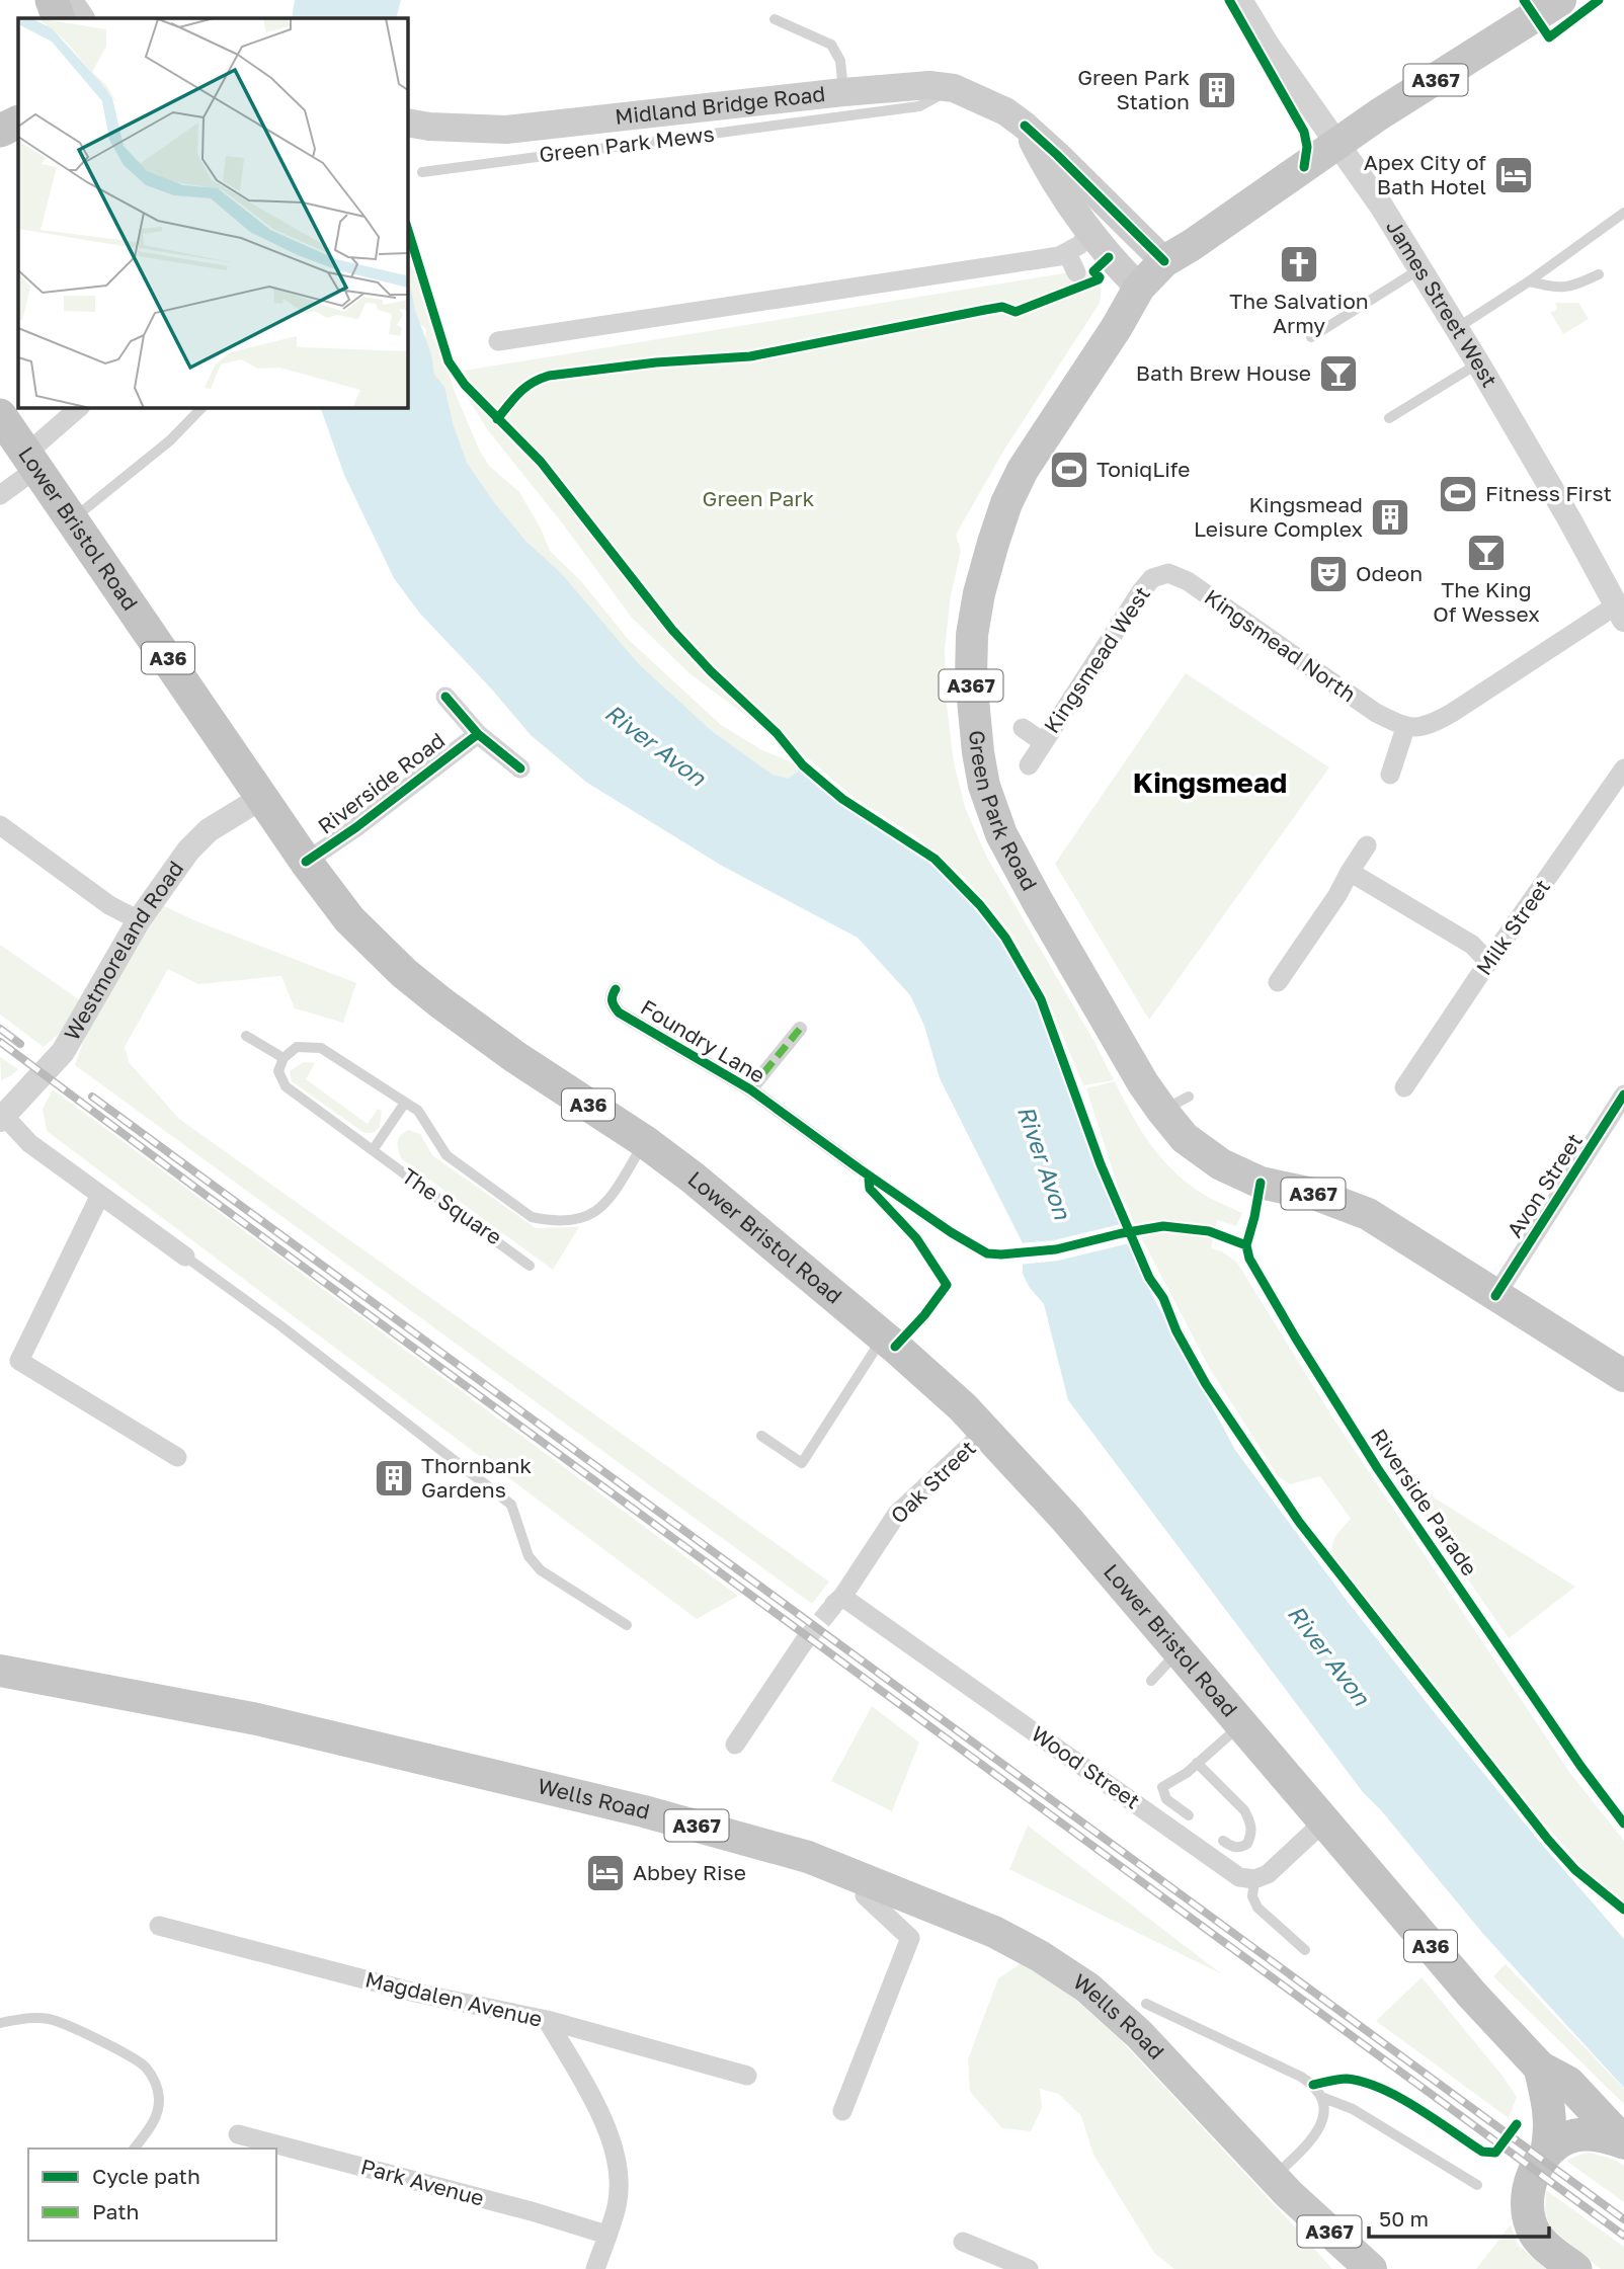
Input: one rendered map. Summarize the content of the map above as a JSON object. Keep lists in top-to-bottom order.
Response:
{
  "streets": {
    "highway": ["Lower Bristol Road", "A36"],
    "main road": [
      "A367",
      "Midland Bridge Road",
      "Green Park Road",
      "Wells Road"
    ],
    "street": [
      "James Street West",
      "Kingsmead North",
      "Kingsmead West",
      "Riverside Road",
      "Milk Street",
      "Westmoreland Road",
      "Foundry Lane",
      "Avon Street",
      "Oak Street",
      "Wood Street",
      "Magdalen Avenue",
      "Park Avenue"
    ],
    "lane": ["Green Park Mews", "The Square"],
    "cycle path": ["Riverside Parade"]
  },
  "crossings": [
    ["A367", "James Street West"],
    ["A367", "Green Park Road"],
    ["Midland Bridge Road", "Green Park Mews"],
    ["Midland Bridge Road", "Green Park Road"],
    ["James Street West", "Green Park Road"],
    ["Lower Bristol Road", "A36"],
    ["Lower Bristol Road", "Riverside Road"],
    ["Lower Bristol Road", "Westmoreland Road"],
    ["Lower Bristol Road", "The Square"],
    ["Lower Bristol Road", "Oak Street"],
    ["Kingsmead North", "Kingsmead West"],
    ["Green Park Road", "Avon Street"],
    ["Oak Street", "Wood Street"]
  ],
  "districts": ["Kingsmead"],
  "water": ["River Avon"],
  "parks": ["Green Park"],
  "places": {
    "building": ["Green Park Station", "Kingsmead Leisure Complex", "Thornbank Gardens"],
    "hotel": ["Apex City of Bath Hotel", "Abbey Rise"],
    "church": ["The Salvation Army"],
    "bar": ["Bath Brew House", "The King Of Wessex"],
    "sports": ["ToniqLife", "Fitness First"],
    "theatre": ["Odeon"]
  },
  "legend": ["Cycle path", "Path"],
  "scale_bar": "50 m"
}
